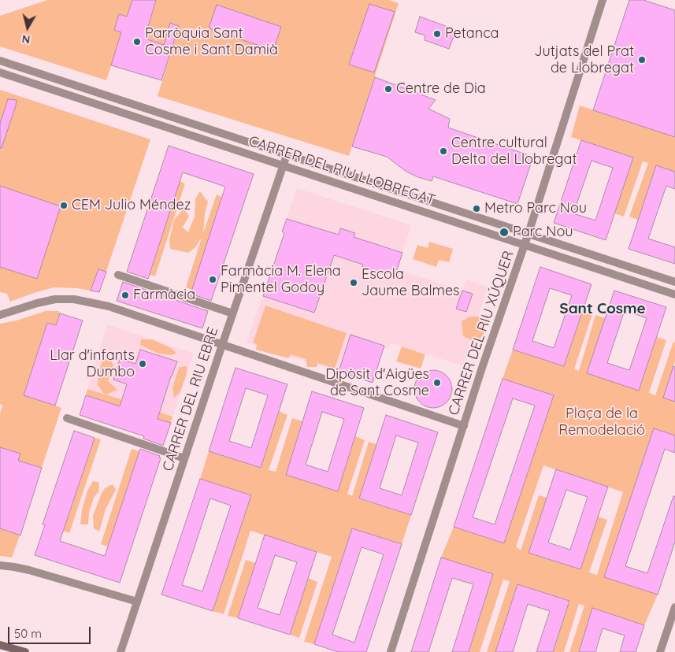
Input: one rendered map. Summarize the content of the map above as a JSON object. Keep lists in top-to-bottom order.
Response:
{
  "streets": {
    "street": ["CARRER DEL RIU LLOBREGAT", "CARRER DEL RIU XÚQUER", "CARRER DEL RIU EBRE"]
  },
  "crossings": [
    ["CARRER DEL RIU LLOBREGAT", "CARRER DEL RIU XÚQUER"],
    ["CARRER DEL RIU LLOBREGAT", "CARRER DEL RIU EBRE"]
  ],
  "districts": ["Sant Cosme"],
  "parks": ["Plaça de la Remodelació"],
  "places": [
    "Petanca",
    "Parròquia Sant Cosme i Sant Damià",
    "Jutjats del Prat de Llobregat",
    "Centre de Dia",
    "Centre cultural Delta del Llobregat",
    "CEM Julio Méndez",
    "Metro Parc Nou",
    "Parc Nou",
    "Farmàcia M. Elena Pimentel Godoy",
    "Escola Jaume Balmes",
    "Farmàcia",
    "Llar d'infants Dumbo",
    "Dipòsit d'Aigües de Sant Cosme"
  ],
  "scale_bar": "50 m",
  "north": "bottom"
}
